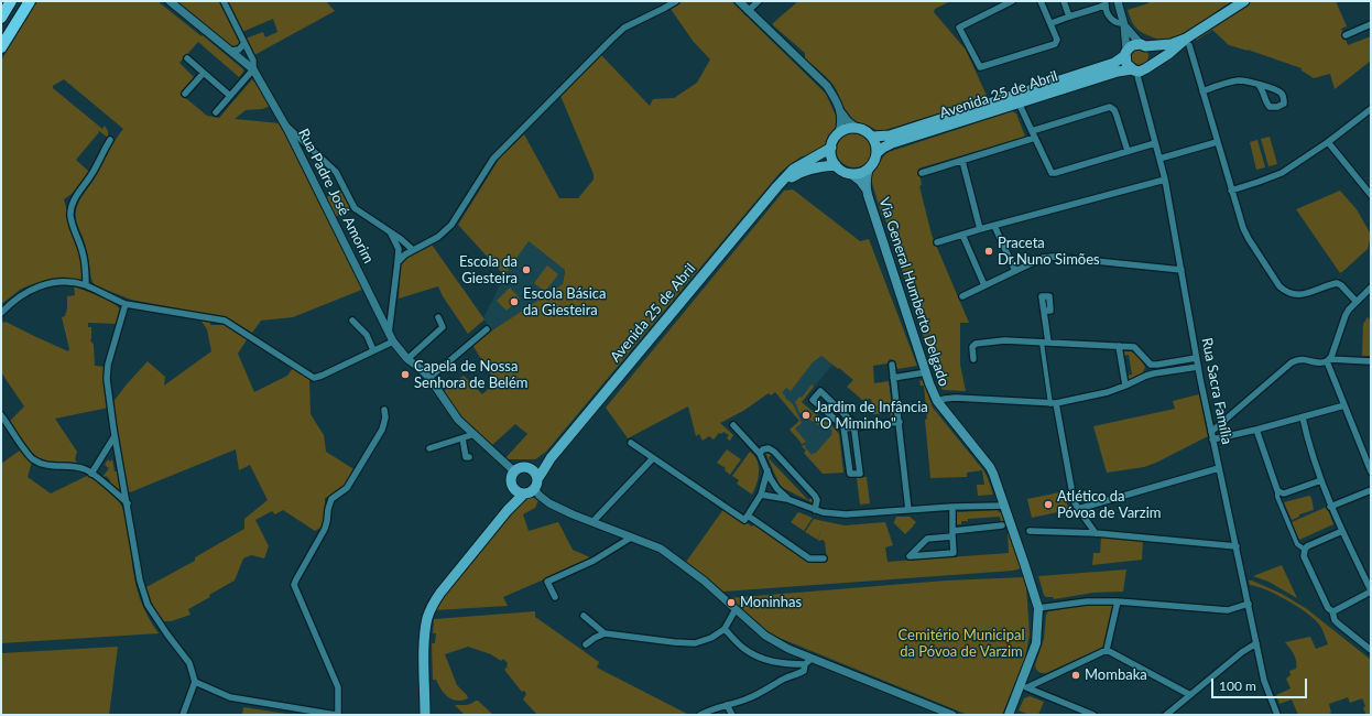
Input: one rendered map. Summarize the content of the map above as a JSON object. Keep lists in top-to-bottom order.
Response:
{
  "streets": {
    "main road": ["Avenida 25 de Abril", "Via General Humberto Delgado"],
    "street": ["Rua Padre José Amorim", "Rua Sacra Família"]
  },
  "crossings": [
    ["Avenida 25 de Abril", "Rua Padre José Amorim"],
    ["Avenida 25 de Abril", "Via General Humberto Delgado"],
    ["Avenida 25 de Abril", "Rua Sacra Família"]
  ],
  "parks": ["Cemitério Municipal da Póvoa de Varzim"],
  "places": [
    "Praceta Dr.Nuno Simões",
    "Escola da Giesteira",
    "Escola Básica da Giesteira",
    "Capela de Nossa Senhora de Belém",
    "Jardim de Infância \"O Miminho\"",
    "Atlético da Póvoa de Varzim",
    "Moninhas",
    "Mombaka"
  ],
  "scale_bar": "100 m"
}
